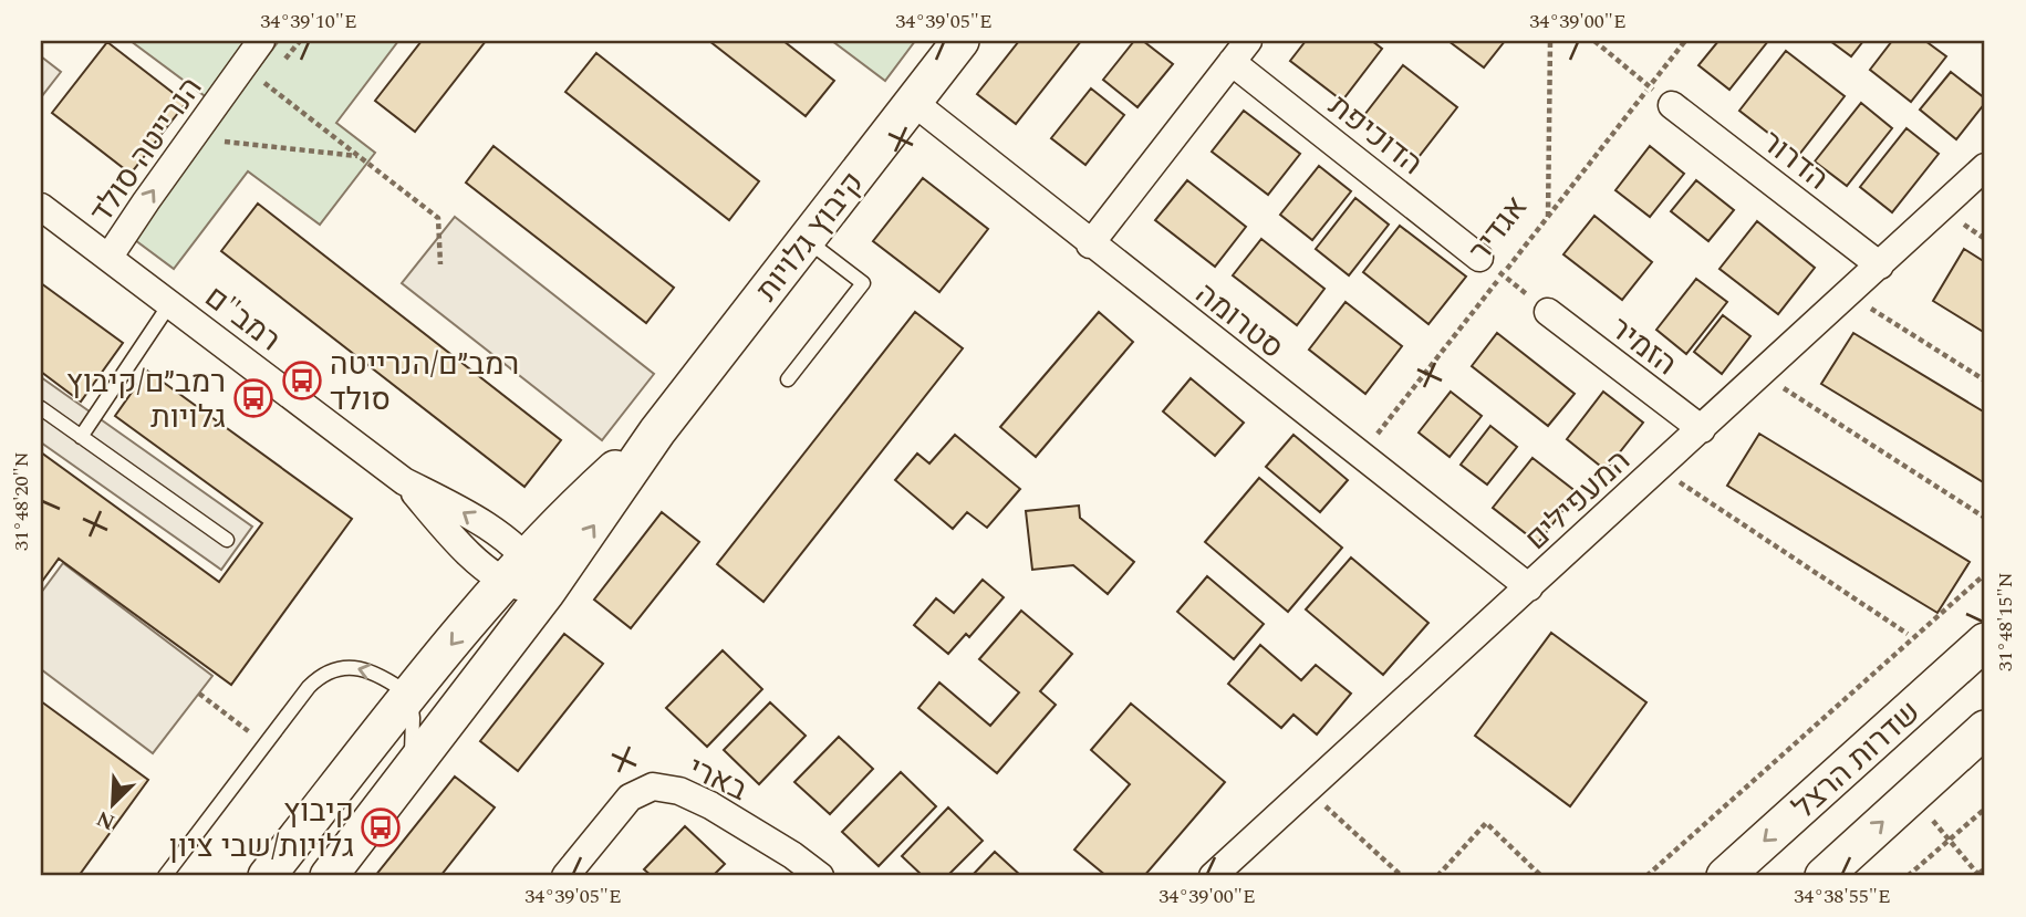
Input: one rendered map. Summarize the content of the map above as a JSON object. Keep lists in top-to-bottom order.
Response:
{
  "streets": {
    "street": [
      "הדוכיפת",
      "הנרייטה סולד",
      "הדרור",
      "קיבוץ גלויות",
      "רמב\"ם",
      "סטרומה",
      "הזמיר",
      "המעפילים",
      "שדרות הרצל",
      "בארי"
    ],
    "path": ["אגדיר"]
  },
  "crossings": [
    ["הנרייטה סולד", "רמב\"ם"],
    ["הדרור", "המעפילים"],
    ["אגדיר", "סטרומה"],
    ["קיבוץ גלויות", "רמב\"ם"],
    ["קיבוץ גלויות", "סטרומה"],
    ["סטרומה", "המעפילים"],
    ["הזמיר", "המעפילים"]
  ],
  "one_way": ["הנרייטה סולד"],
  "places": {
    "bus stop": ["רמב״ם/הנרייטה סולד", "רמב״ם/קיבוץ גלויות", "קיבוץ גלויות/שבי ציון"]
  },
  "north": "bottom left",
  "coordinates": [
    "34°39'10\"E",
    "34°39'05\"E",
    "34°39'00\"E",
    "31°48'20\"N",
    "31°48'15\"N",
    "34°38'55\"E"
  ]
}
